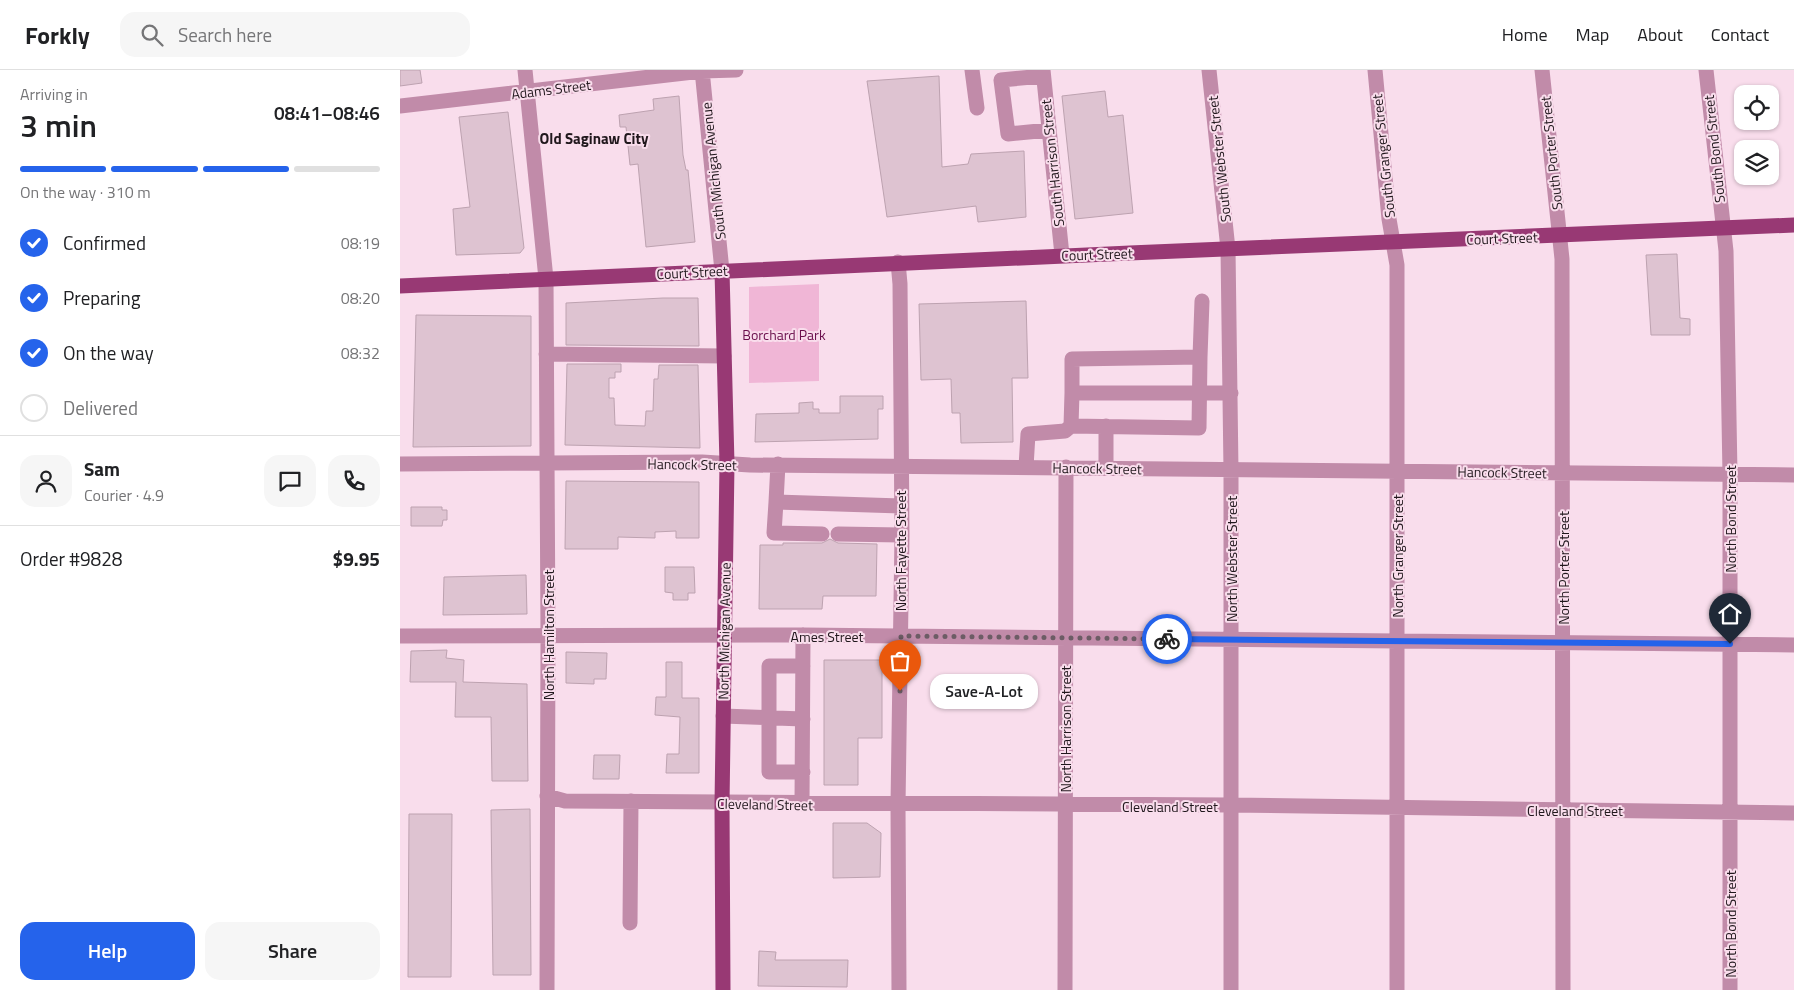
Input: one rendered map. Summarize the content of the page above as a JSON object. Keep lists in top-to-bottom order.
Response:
{
  "streets": {
    "main road": ["Court Street", "North Michigan Avenue"],
    "street": [
      "Adams Street",
      "South Bond Street",
      "South Porter Street",
      "South Granger Street",
      "South Webster Street",
      "South Harrison Street",
      "South Michigan Avenue",
      "Hancock Street",
      "North Bond Street",
      "North Fayette Street",
      "North Granger Street",
      "North Webster Street",
      "North Porter Street",
      "North Hamilton Street",
      "Ames Street",
      "North Harrison Street",
      "Cleveland Street"
    ]
  },
  "crossings": [
    ["Adams Street", "South Michigan Avenue"],
    ["Adams Street", "North Hamilton Street"],
    ["South Bond Street", "Court Street"],
    ["South Bond Street", "North Bond Street"],
    ["South Porter Street", "Court Street"],
    ["South Porter Street", "North Porter Street"],
    ["South Granger Street", "Court Street"],
    ["South Granger Street", "North Granger Street"],
    ["South Webster Street", "Court Street"],
    ["South Webster Street", "North Webster Street"],
    ["South Harrison Street", "Court Street"],
    ["South Michigan Avenue", "Court Street"],
    ["South Michigan Avenue", "North Michigan Avenue"],
    ["Court Street", "North Bond Street"],
    ["Court Street", "North Fayette Street"],
    ["Court Street", "North Granger Street"],
    ["Court Street", "North Webster Street"],
    ["Court Street", "North Porter Street"],
    ["Court Street", "North Michigan Avenue"],
    ["Court Street", "North Hamilton Street"],
    ["Hancock Street", "North Bond Street"],
    ["Hancock Street", "North Fayette Street"],
    ["Hancock Street", "North Granger Street"],
    ["Hancock Street", "North Webster Street"],
    ["Hancock Street", "North Porter Street"],
    ["Hancock Street", "North Michigan Avenue"],
    ["Hancock Street", "North Hamilton Street"],
    ["Hancock Street", "North Harrison Street"],
    ["North Bond Street", "Ames Street"],
    ["North Bond Street", "Cleveland Street"],
    ["North Fayette Street", "Ames Street"],
    ["North Fayette Street", "Cleveland Street"],
    ["North Granger Street", "Ames Street"],
    ["North Granger Street", "Cleveland Street"],
    ["North Webster Street", "Ames Street"],
    ["North Webster Street", "Cleveland Street"],
    ["North Porter Street", "Ames Street"],
    ["North Porter Street", "Cleveland Street"],
    ["North Michigan Avenue", "Ames Street"],
    ["North Michigan Avenue", "Cleveland Street"],
    ["North Hamilton Street", "Ames Street"],
    ["North Hamilton Street", "Cleveland Street"],
    ["Ames Street", "North Harrison Street"],
    ["North Harrison Street", "Cleveland Street"]
  ],
  "districts": ["Old Saginaw City"],
  "parks": ["Borchard Park"],
  "places": ["Save-A-Lot"],
  "page": {
    "header": "Forkly",
    "search": "Search here",
    "nav": [
      "Home",
      "Map",
      "About",
      "Contact"
    ],
    "heading": ["3 min", "Arriving in", "08:41–08:46"],
    "panel": [
      "Sam",
      "Courier · 4.9",
      "Order #9828",
      "$9.95"
    ],
    "bar": "On the way · 310 m",
    "list": [
      ["Confirmed", "08:19"],
      ["Preparing", "08:20"],
      ["On the way", "08:32"],
      "Delivered"
    ],
    "bubble": "Save-A-Lot",
    "buttons": ["Help", "Share"]
  }
}
